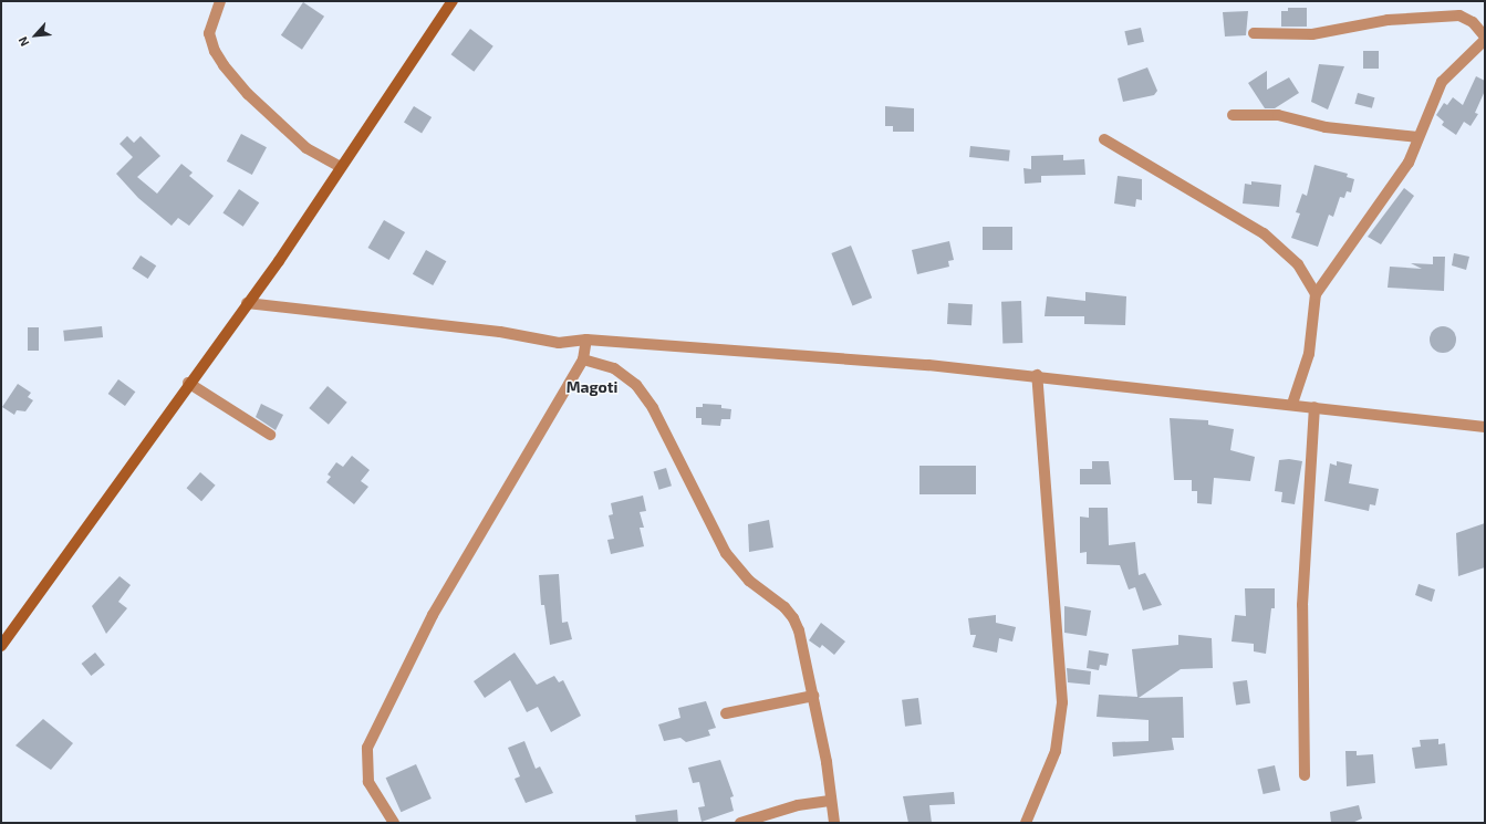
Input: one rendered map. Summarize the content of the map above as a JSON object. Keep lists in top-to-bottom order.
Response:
{
  "districts": ["Magoti"],
  "north": "bottom left"
}
